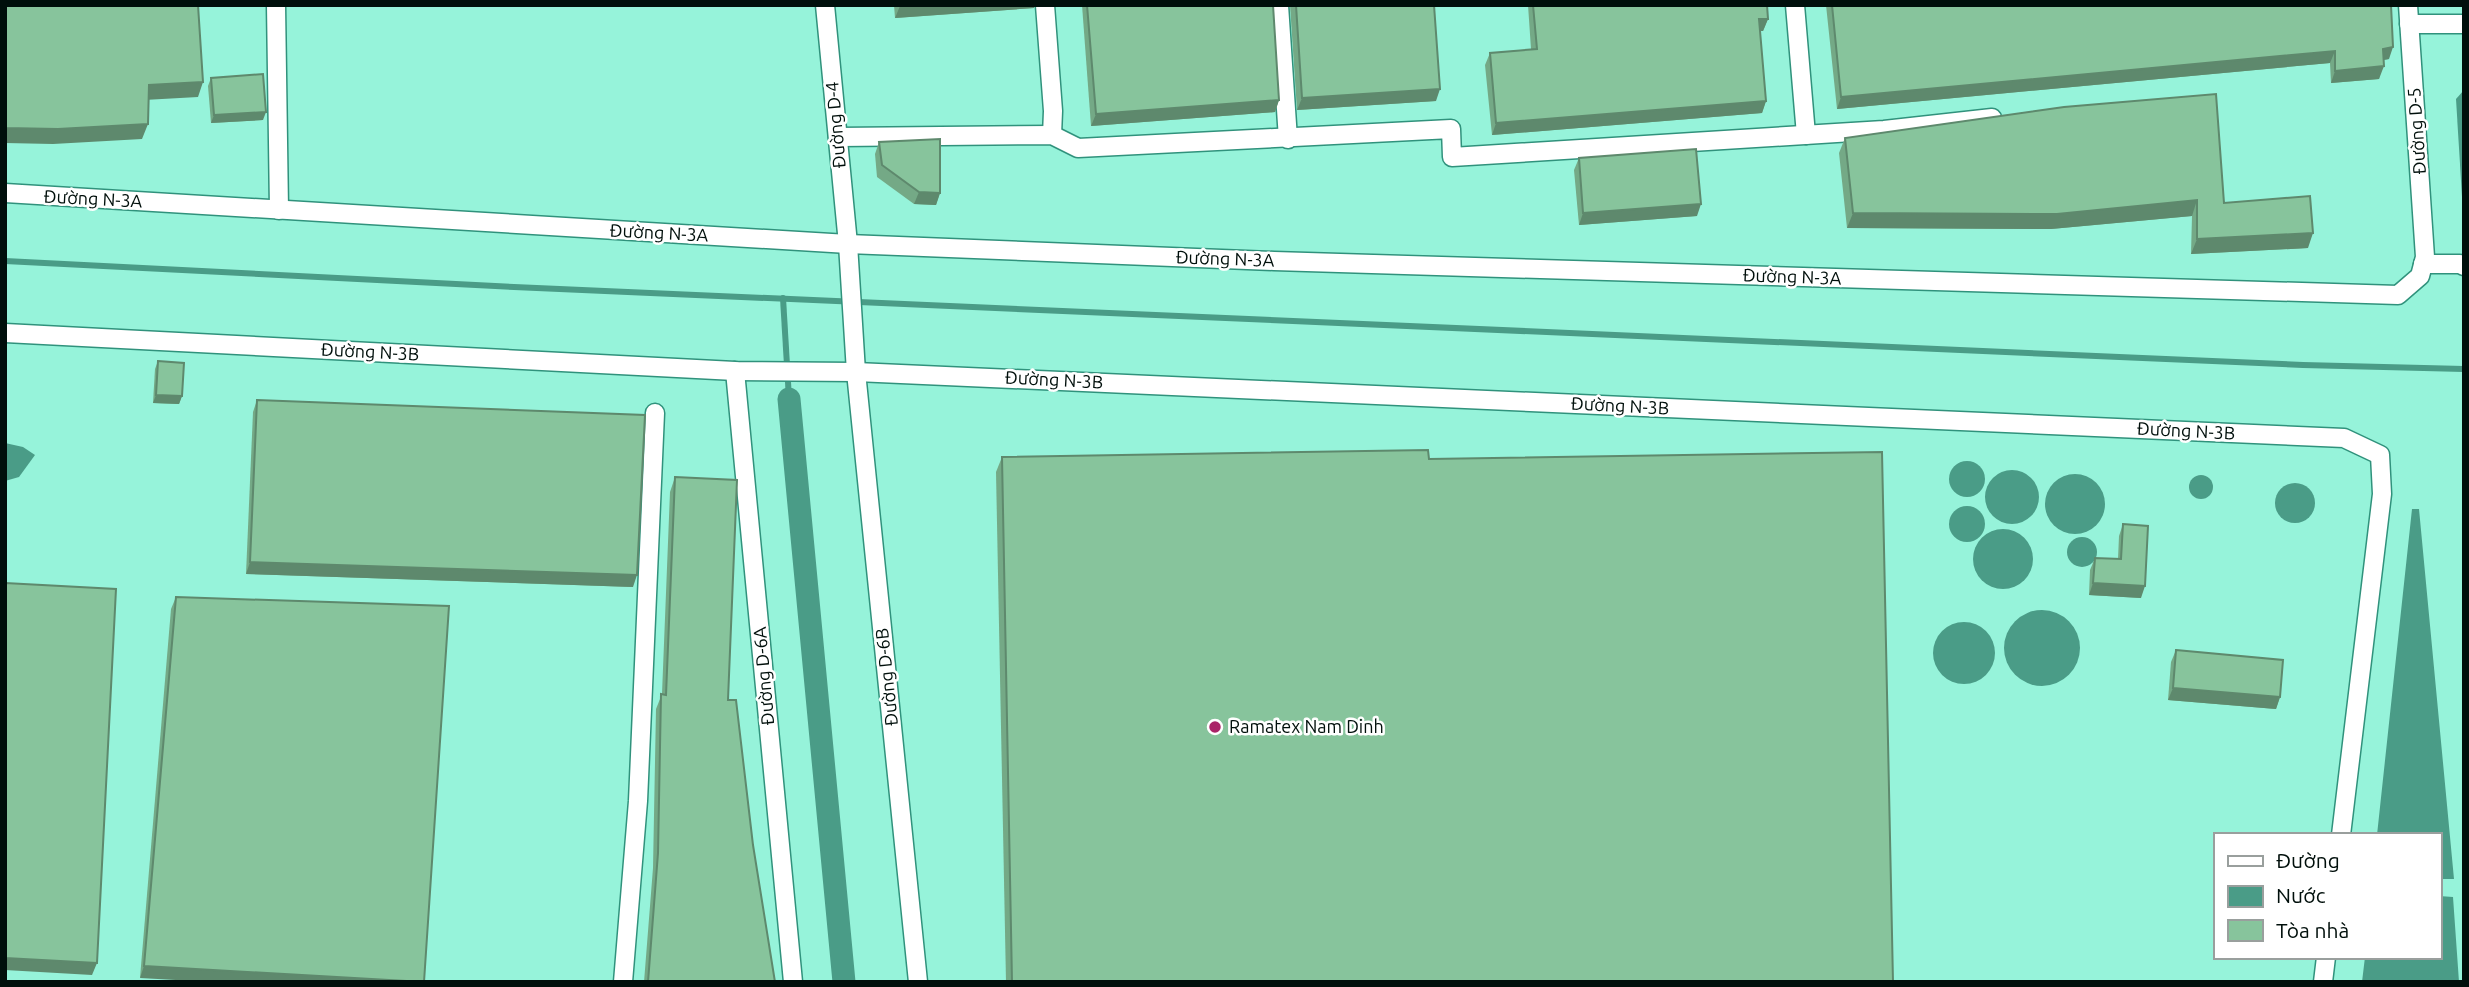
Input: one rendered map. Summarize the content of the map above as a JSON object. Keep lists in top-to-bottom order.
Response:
{
  "streets": {
    "street": [
      "Đường D-4",
      "Đường D-5",
      "Đường N-3A",
      "Đường N-3B",
      "Đường D-6A",
      "Đường D-6B"
    ]
  },
  "crossings": [
    ["Đường D-4", "Đường N-3A"],
    ["Đường D-4", "Đường D-6B"],
    ["Đường D-5", "Đường N-3A"],
    ["Đường N-3B", "Đường D-6A"],
    ["Đường N-3B", "Đường D-6B"]
  ],
  "places": ["Ramatex Nam Dinh"],
  "legend": ["Đường", "Nước", "Tòa nhà"]
}
